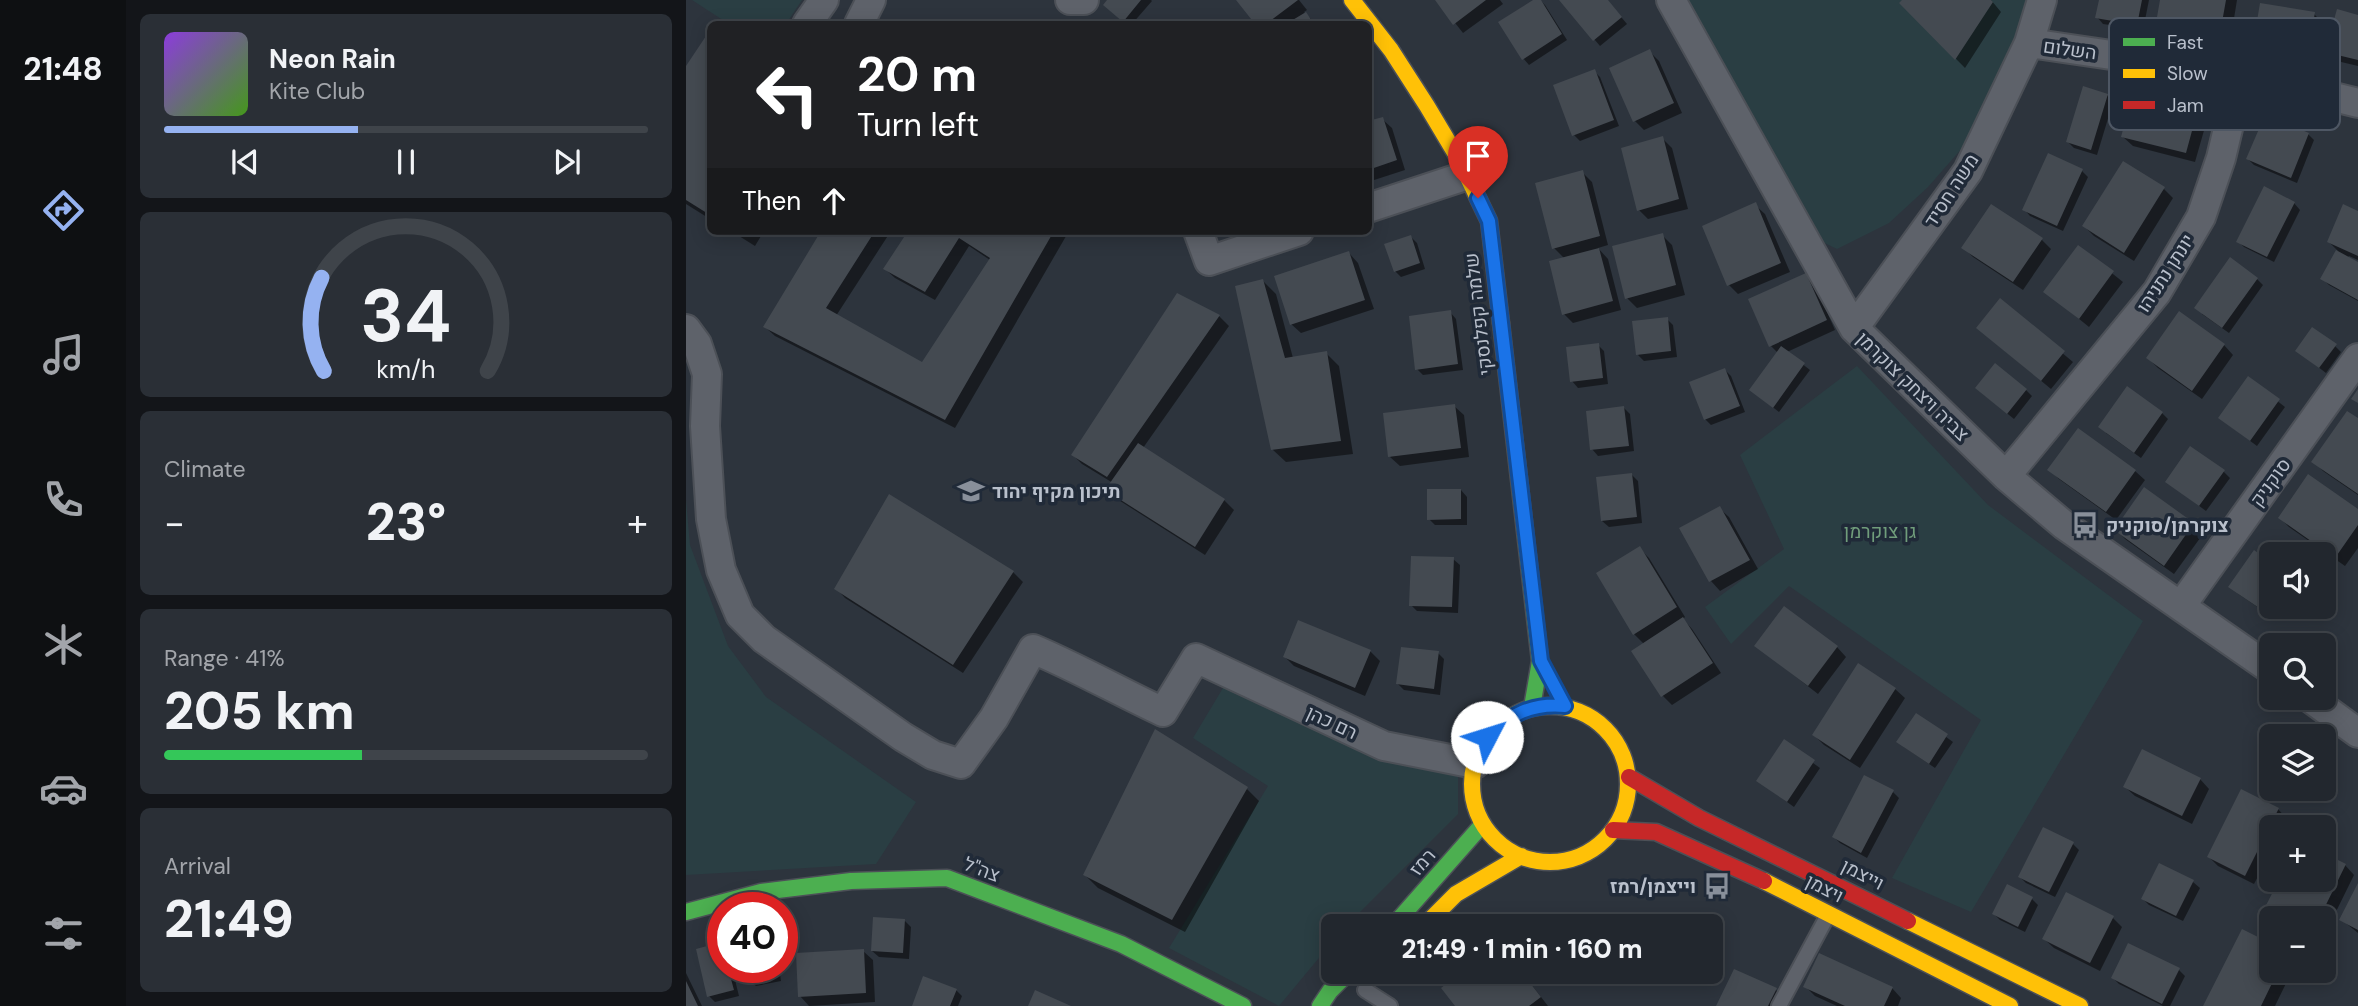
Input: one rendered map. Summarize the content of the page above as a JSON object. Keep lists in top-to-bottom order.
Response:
{
  "streets": {
    "street": [
      "השלום",
      "משה חסיד",
      "יונתן נתניהו",
      "שלמה קפלנסקי",
      "צביה ויצחק צוקרמן",
      "סוקניק",
      "רם כהן",
      "רמז",
      "צה\"ל",
      "וייצמן",
      "ויצמן"
    ]
  },
  "crossings": [
    ["השלום", "משה חסיד"],
    ["משה חסיד", "צביה ויצחק צוקרמן"],
    ["יונתן נתניהו", "צביה ויצחק צוקרמן"],
    ["צביה ויצחק צוקרמן", "סוקניק"],
    ["רם כהן", "רמז"],
    ["רם כהן", "וייצמן"],
    ["רם כהן", "ויצמן"],
    ["רמז", "וייצמן"],
    ["רמז", "ויצמן"],
    ["וייצמן", "ויצמן"]
  ],
  "parks": ["גן צוקרמן"],
  "places": {
    "school or university": ["תיכון מקיף יהוד"],
    "bus stop": ["צוקרמן/סוקניק", "וייצמן/רמז"]
  },
  "legend": ["Fast", "Slow", "Jam"],
  "page": {
    "tabs": "21:48",
    "turn": ["20 m", "Turn left"],
    "song": ["Neon Rain", "Kite Club"],
    "then": "Then",
    "tile": [
      "Climate",
      ["Range · 41%", "205 km"],
      ["Arrival", "21:49"]
    ],
    "heat": ["−", "23°", "+"],
    "map_buttons": ["+", "−"],
    "limit": "40",
    "trip": "21:49 · 1 min · 160 m",
    "gauge": ["34", "km/h"]
  }
}
